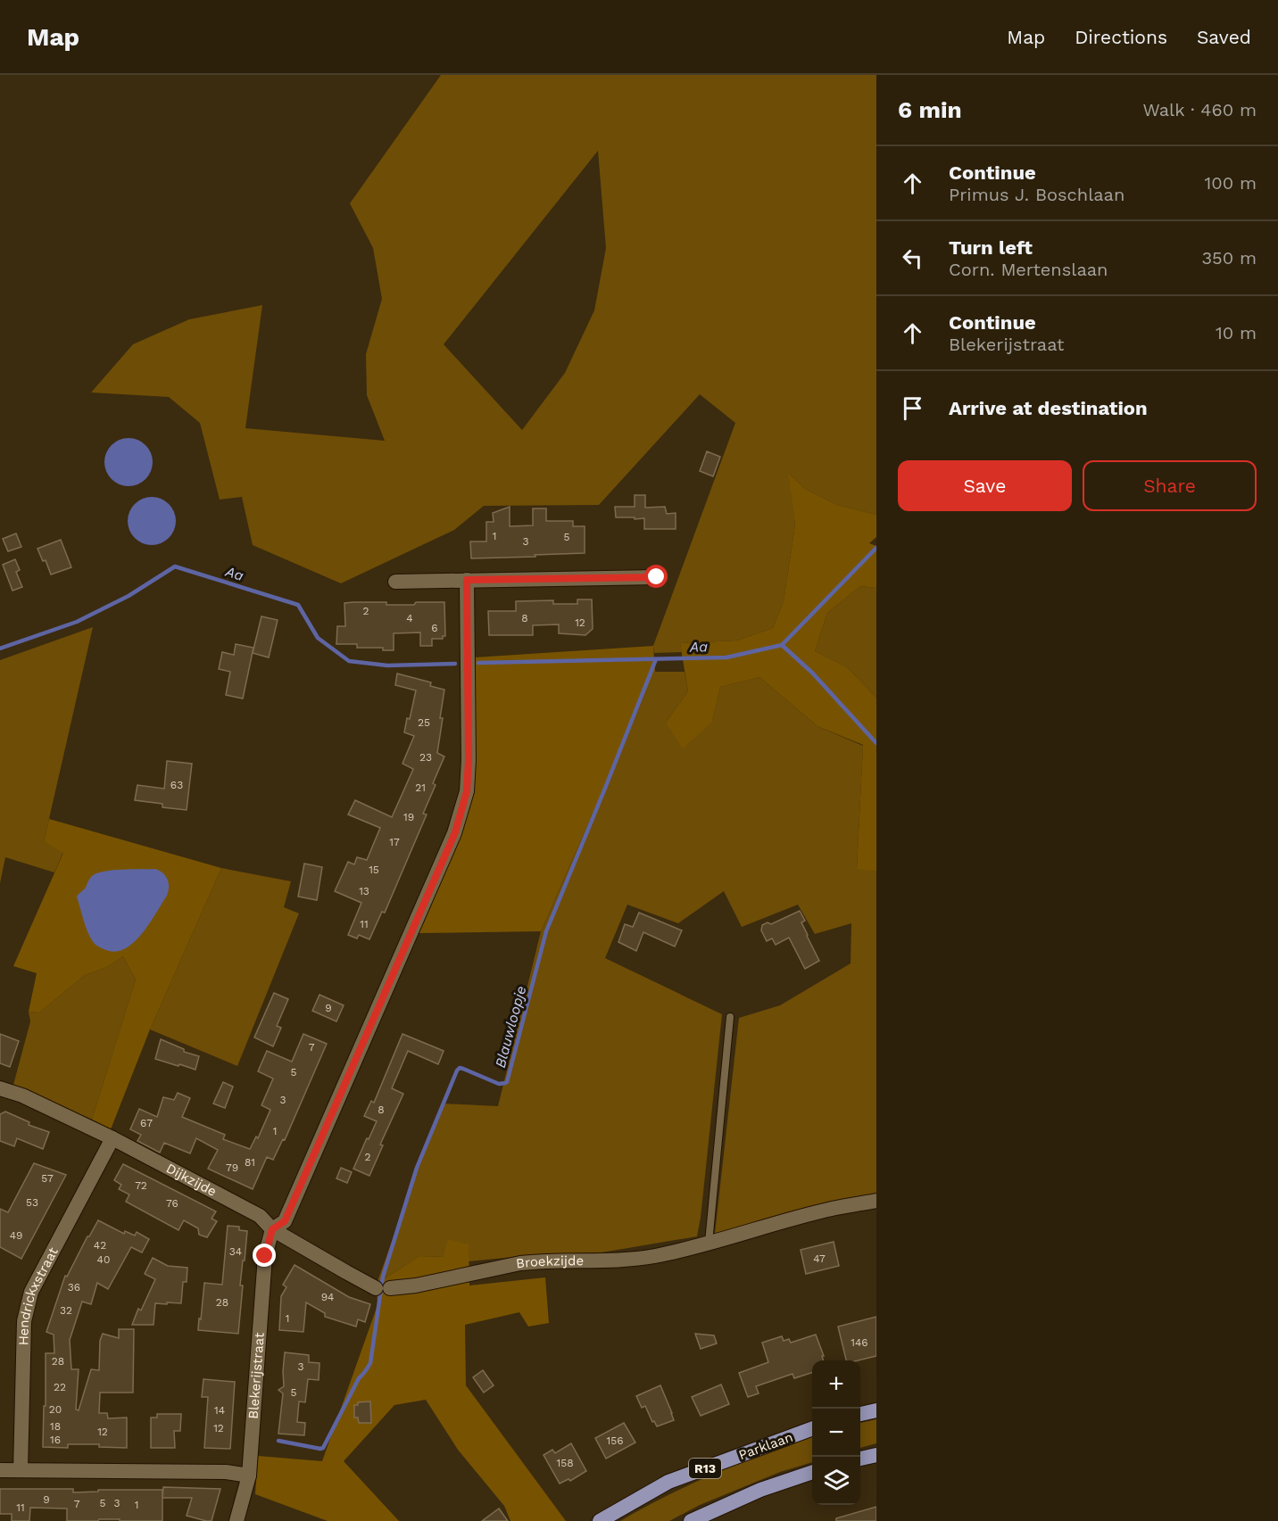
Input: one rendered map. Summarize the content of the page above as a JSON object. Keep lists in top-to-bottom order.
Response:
{
  "streets": {
    "main road": ["Parklaan", "R13"],
    "street": [
      "Dijkzijde",
      "Broekzijde",
      "Hendrickxstraat",
      "Blekerijstraat"
    ]
  },
  "crossings": [
    ["Dijkzijde", "Broekzijde"],
    ["Dijkzijde", "Hendrickxstraat"],
    ["Dijkzijde", "Blekerijstraat"]
  ],
  "water": ["Aa", "Blauwloopje"],
  "house_numbers": [
    "1",
    "5",
    "3",
    "2",
    "4",
    "8",
    "12",
    "6",
    "25",
    "23",
    "63",
    "21",
    "19",
    "17",
    "15",
    "13",
    "11",
    "9",
    "7",
    "5",
    "3",
    "8",
    "67",
    "1",
    "2",
    "81",
    "79",
    "57",
    "72",
    "53",
    "76",
    "49",
    "42",
    "34",
    "47",
    "40",
    "36",
    "94",
    "28",
    "32",
    "1",
    "146",
    "28",
    "3",
    "22",
    "5",
    "20",
    "14",
    "18",
    "12",
    "12",
    "16",
    "156",
    "158",
    "9",
    "5",
    "3",
    "7",
    "1",
    "11"
  ],
  "page": {
    "header": "Map",
    "nav": ["Map", "Directions", "Saved"],
    "heading": ["6 min", "Walk · 460 m"],
    "list": [
      ["Continue", "Primus J. Boschlaan", "100 m"],
      ["Turn left", "Corn. Mertenslaan", "350 m"],
      ["Continue", "Blekerijstraat", "10 m"],
      "Arrive at destination"
    ],
    "buttons": ["Save", "Share"],
    "map_buttons": ["+", "−"]
  }
}
